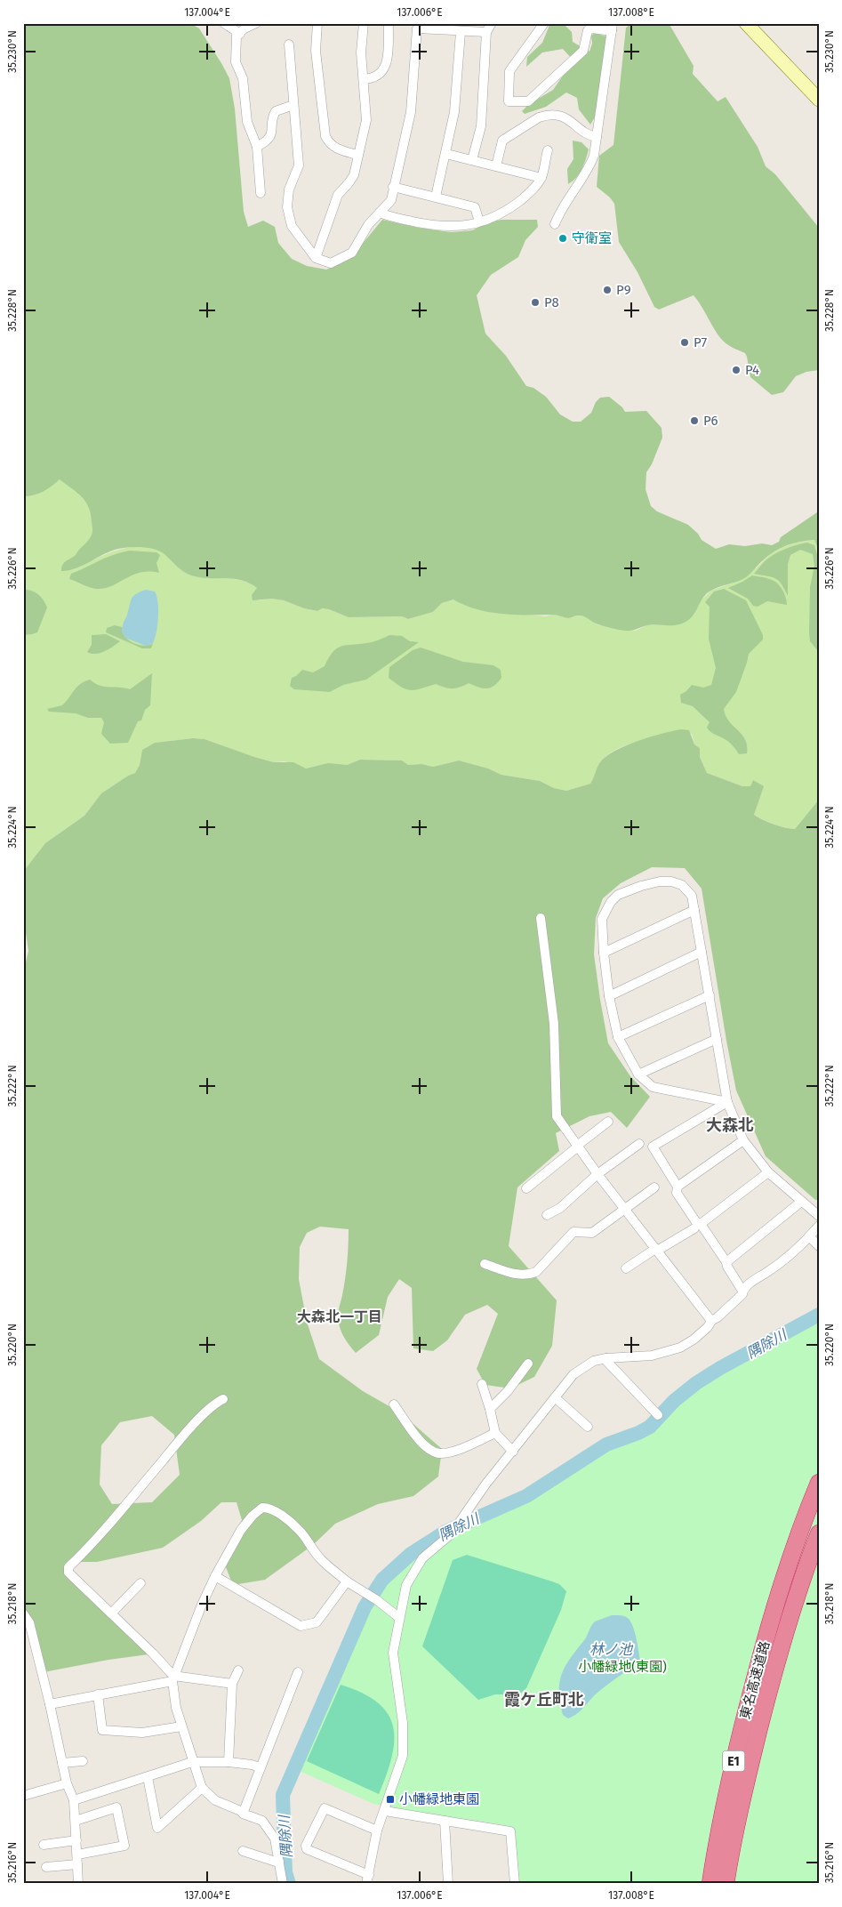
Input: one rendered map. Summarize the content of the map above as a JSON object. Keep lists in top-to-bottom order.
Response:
{
  "streets": {
    "highway": ["東名高速道路", "E1"]
  },
  "districts": ["大森北", "大森北一丁目", "霞ケ丘町北"],
  "water": ["隅除川", "林ノ池"],
  "parks": ["小幡緑地(東園)"],
  "places": {
    "other": [
      "守衛室",
      "P9",
      "P8",
      "P7",
      "P4",
      "P6"
    ],
    "transit": ["小幡緑地東園"]
  },
  "coordinates": [
    "137.004°E",
    "137.006°E",
    "137.008°E",
    "35.230°N",
    "35.228°N",
    "35.226°N",
    "35.224°N",
    "35.222°N",
    "35.220°N",
    "35.218°N",
    "35.216°N"
  ]
}
